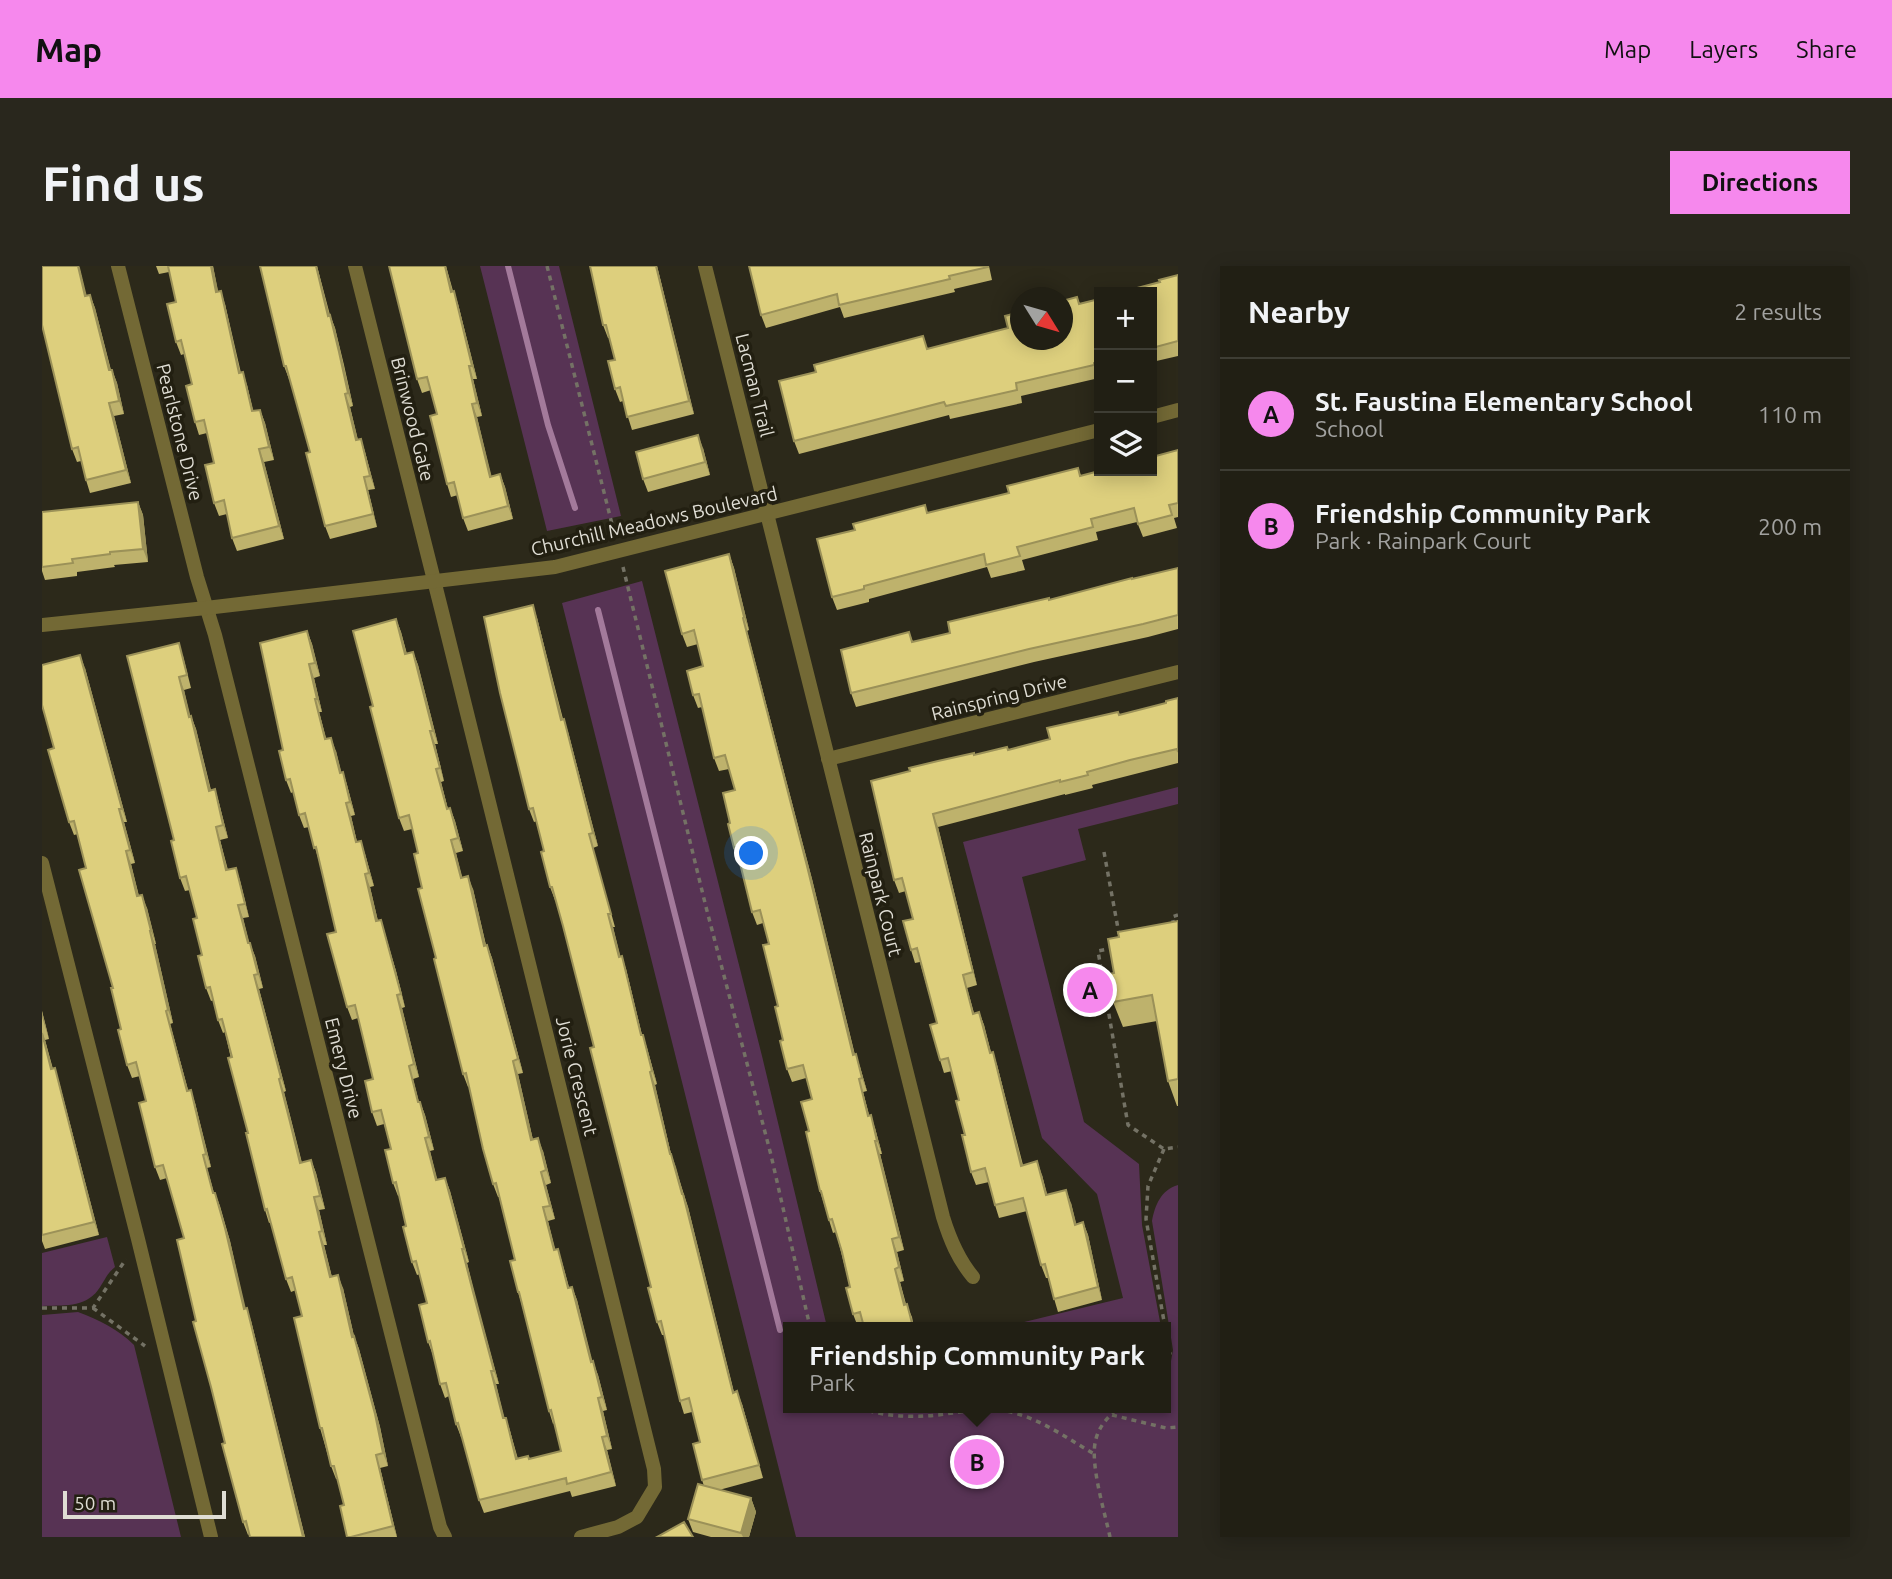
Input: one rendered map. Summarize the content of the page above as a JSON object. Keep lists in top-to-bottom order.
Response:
{
  "streets": {
    "street": [
      "Lacman Trail",
      "Brinwood Gate",
      "Pearlstone Drive",
      "Churchill Meadows Boulevard",
      "Rainspring Drive",
      "Rainpark Court",
      "Emery Drive",
      "Jorie Crescent"
    ]
  },
  "crossings": [
    ["Lacman Trail", "Churchill Meadows Boulevard"],
    ["Lacman Trail", "Rainpark Court"],
    ["Brinwood Gate", "Churchill Meadows Boulevard"],
    ["Brinwood Gate", "Jorie Crescent"],
    ["Pearlstone Drive", "Churchill Meadows Boulevard"],
    ["Pearlstone Drive", "Emery Drive"],
    ["Churchill Meadows Boulevard", "Rainpark Court"],
    ["Churchill Meadows Boulevard", "Emery Drive"],
    ["Churchill Meadows Boulevard", "Jorie Crescent"],
    ["Rainspring Drive", "Rainpark Court"]
  ],
  "scale_bar": "50 m",
  "north": "bottom right",
  "page": {
    "header": "Map",
    "nav": ["Map", "Layers", "Share"],
    "buttons": "Directions",
    "title": "Find us",
    "heading": ["Nearby", "2 results"],
    "map_buttons": ["+", "−"],
    "list": [
      {
        "mark": "A",
        "name": "St. Faustina Elementary School",
        "note": "School",
        "value": "110 m"
      },
      {
        "mark": "B",
        "name": "Friendship Community Park",
        "note": "Park · Rainpark Court",
        "value": "200 m"
      }
    ],
    "pins": ["A", "B"],
    "popup": ["Friendship Community Park", "Park"],
    "scale": "50 m"
  }
}
